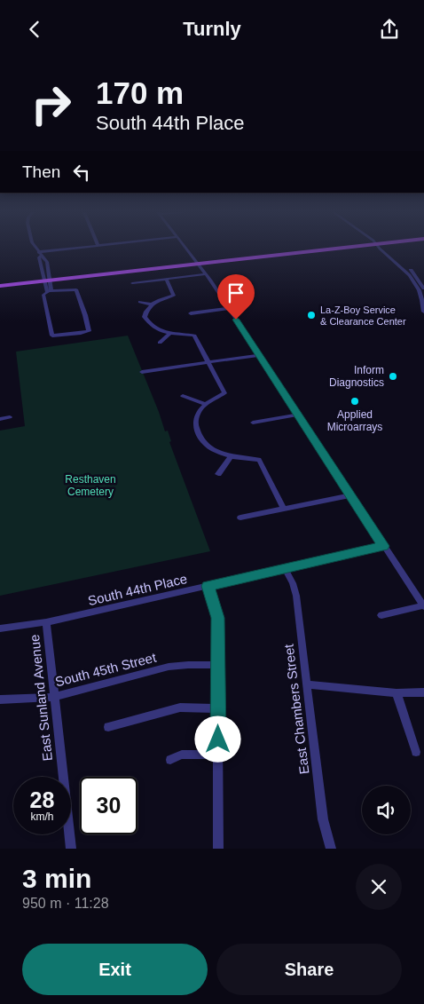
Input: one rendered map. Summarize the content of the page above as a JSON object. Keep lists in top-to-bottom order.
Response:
{
  "streets": {
    "street": [
      "South 44th Place",
      "South 45th Street",
      "East Sunland Avenue",
      "East Chambers Street"
    ]
  },
  "crossings": [
    ["South 44th Place", "East Sunland Avenue"],
    ["South 44th Place", "East Chambers Street"],
    ["South 45th Street", "East Sunland Avenue"]
  ],
  "parks": ["Resthaven Cemetery"],
  "places": ["La-Z-Boy Service & Clearance Center", "Inform Diagnostics", "Applied Microarrays"],
  "page": {
    "header": "Turnly",
    "turn": ["170 m", "South 44th Place"],
    "then": "Then",
    "speed": "28 km/h",
    "limit": "30",
    "heading": ["3 min", "950 m · 11:28"],
    "buttons": ["Exit", "Share"]
  }
}
